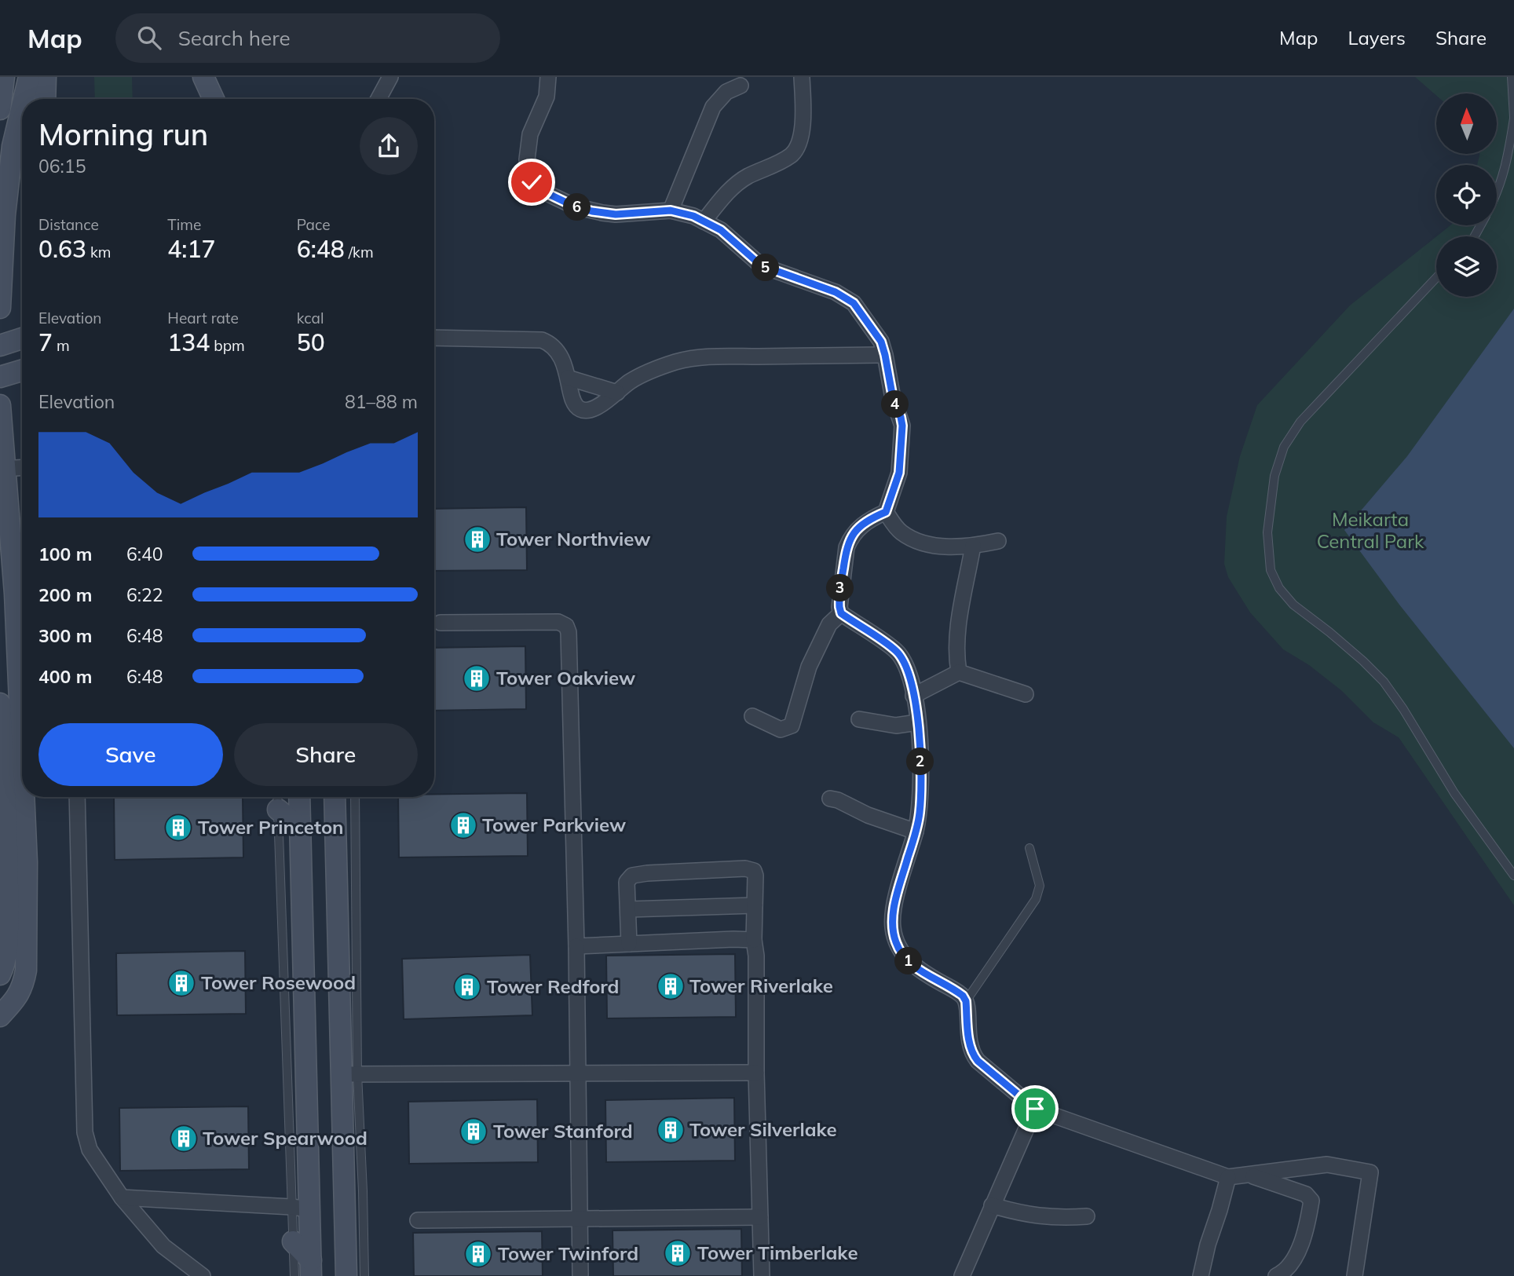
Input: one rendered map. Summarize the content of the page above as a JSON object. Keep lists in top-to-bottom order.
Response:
{
  "parks": ["Meikarta Central Park"],
  "places": {
    "building": [
      "Tower Northview",
      "Tower Oakview",
      "Tower Parkview",
      "Tower Princeton",
      "Tower Rosewood",
      "Tower Riverlake",
      "Tower Redford",
      "Tower Silverlake",
      "Tower Stanford",
      "Tower Spearwood",
      "Tower Timberlake",
      "Tower Twinford"
    ]
  },
  "north": "top",
  "page": {
    "header": "Map",
    "search": "Search here",
    "nav": ["Map", "Layers", "Share"],
    "heading": ["Morning run", "06:15"],
    "stats": [
      ["Distance", "0.63 km"],
      ["Time", "4:17"],
      ["Pace", "6:48 /km"],
      ["Elevation", "7 m"],
      ["Heart rate", "134 bpm"],
      ["kcal", "50"]
    ],
    "pins": [
      "6",
      "5",
      "4",
      "3",
      "2",
      "1"
    ],
    "chart": ["Elevation", "81–88 m"],
    "list": [
      {
        "name": "100 m",
        "note": "6:40"
      },
      {
        "name": "200 m",
        "note": "6:22"
      },
      {
        "name": "300 m",
        "note": "6:48"
      },
      {
        "name": "400 m",
        "note": "6:48"
      }
    ],
    "buttons": ["Save", "Share"]
  }
}
